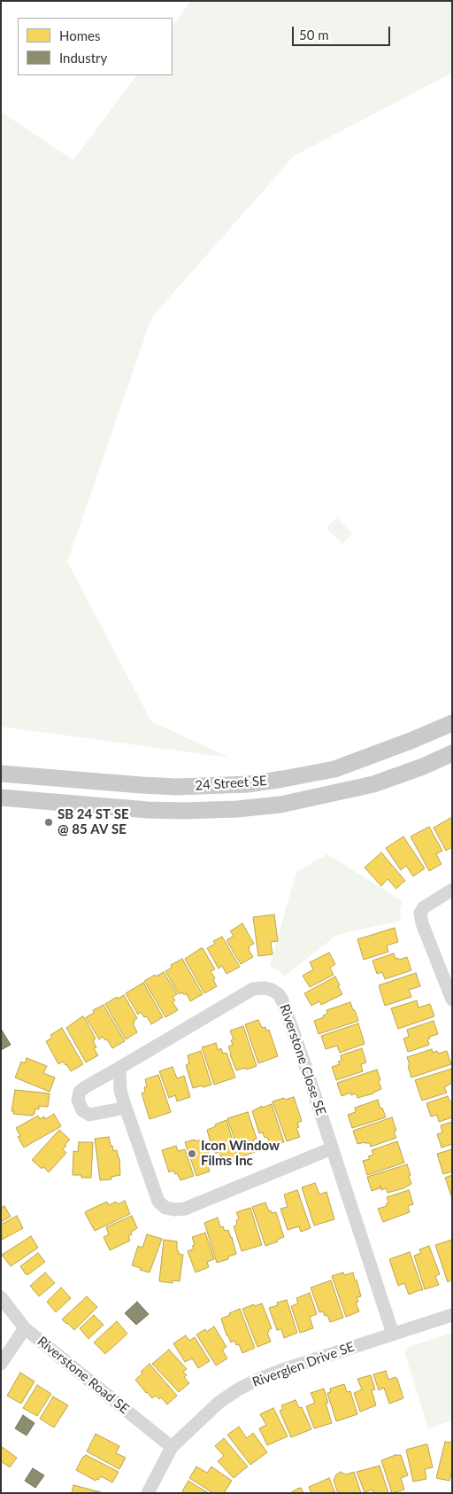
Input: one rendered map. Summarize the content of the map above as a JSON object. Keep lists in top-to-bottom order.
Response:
{
  "streets": {
    "main road": ["24 Street SE"],
    "street": ["Riverstone Close SE", "Riverglen Drive SE", "Riverstone Road SE"]
  },
  "crossings": [
    ["Riverstone Close SE", "Riverglen Drive SE"],
    ["Riverglen Drive SE", "Riverstone Road SE"]
  ],
  "places": ["SB 24 ST SE @ 85 AV SE", "Icon Window Films Inc"],
  "legend": ["Homes", "Industry"],
  "scale_bar": "50 m"
}
